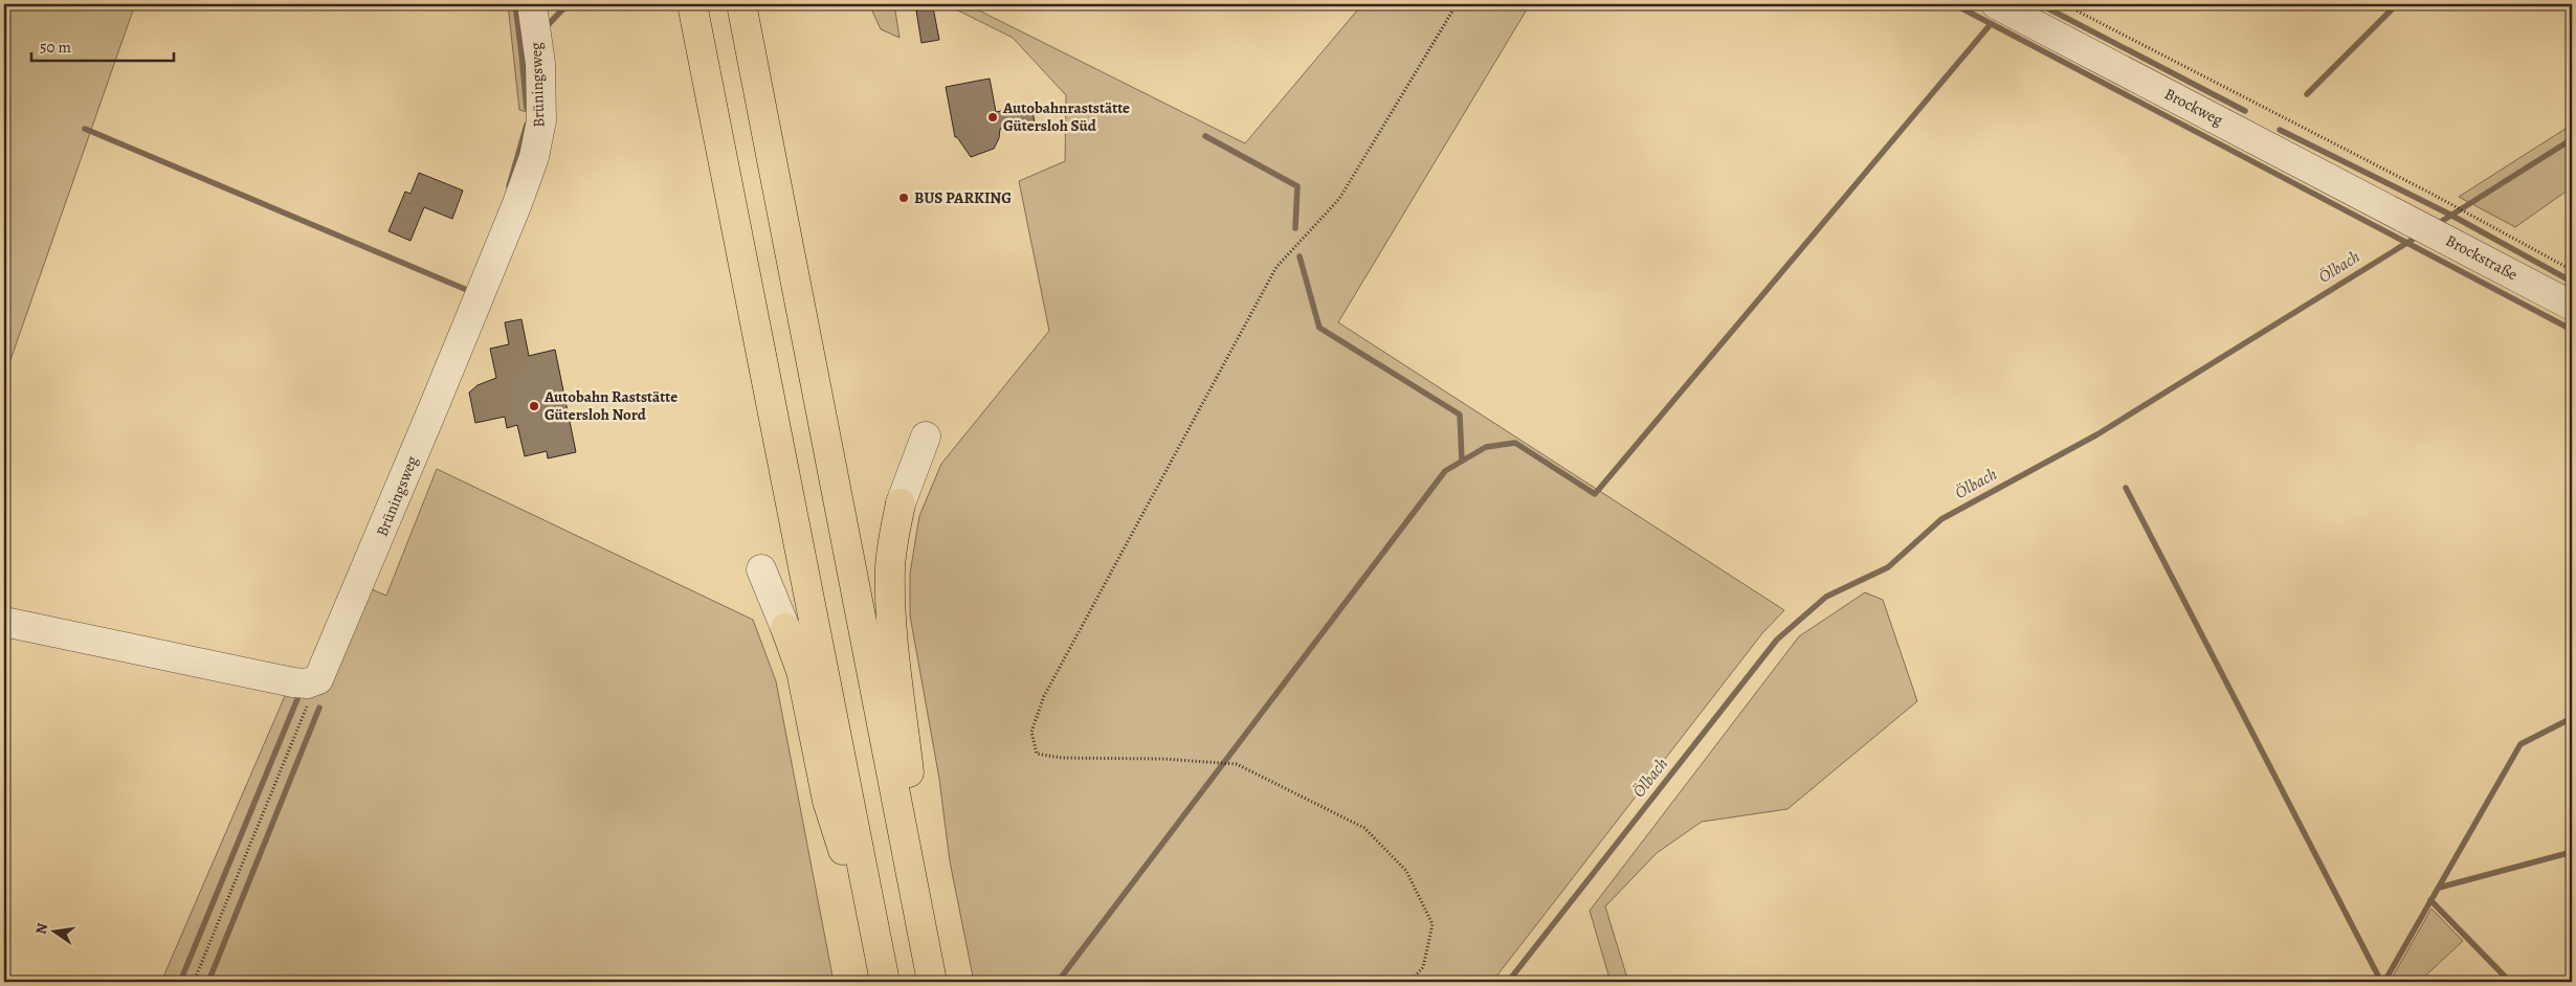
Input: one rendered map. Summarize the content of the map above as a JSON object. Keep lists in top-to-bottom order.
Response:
{
  "streets": {
    "street": ["Brüningsweg", "Brockweg", "Brockstraße"]
  },
  "crossings": [
    ["Brockweg", "Brockstraße"]
  ],
  "water": ["Ölbach"],
  "places": ["Autobahnraststätte Gütersloh Süd", "BUS PARKING", "Autobahn Raststätte Gütersloh Nord"],
  "scale_bar": "50 m",
  "north": "left"
}
